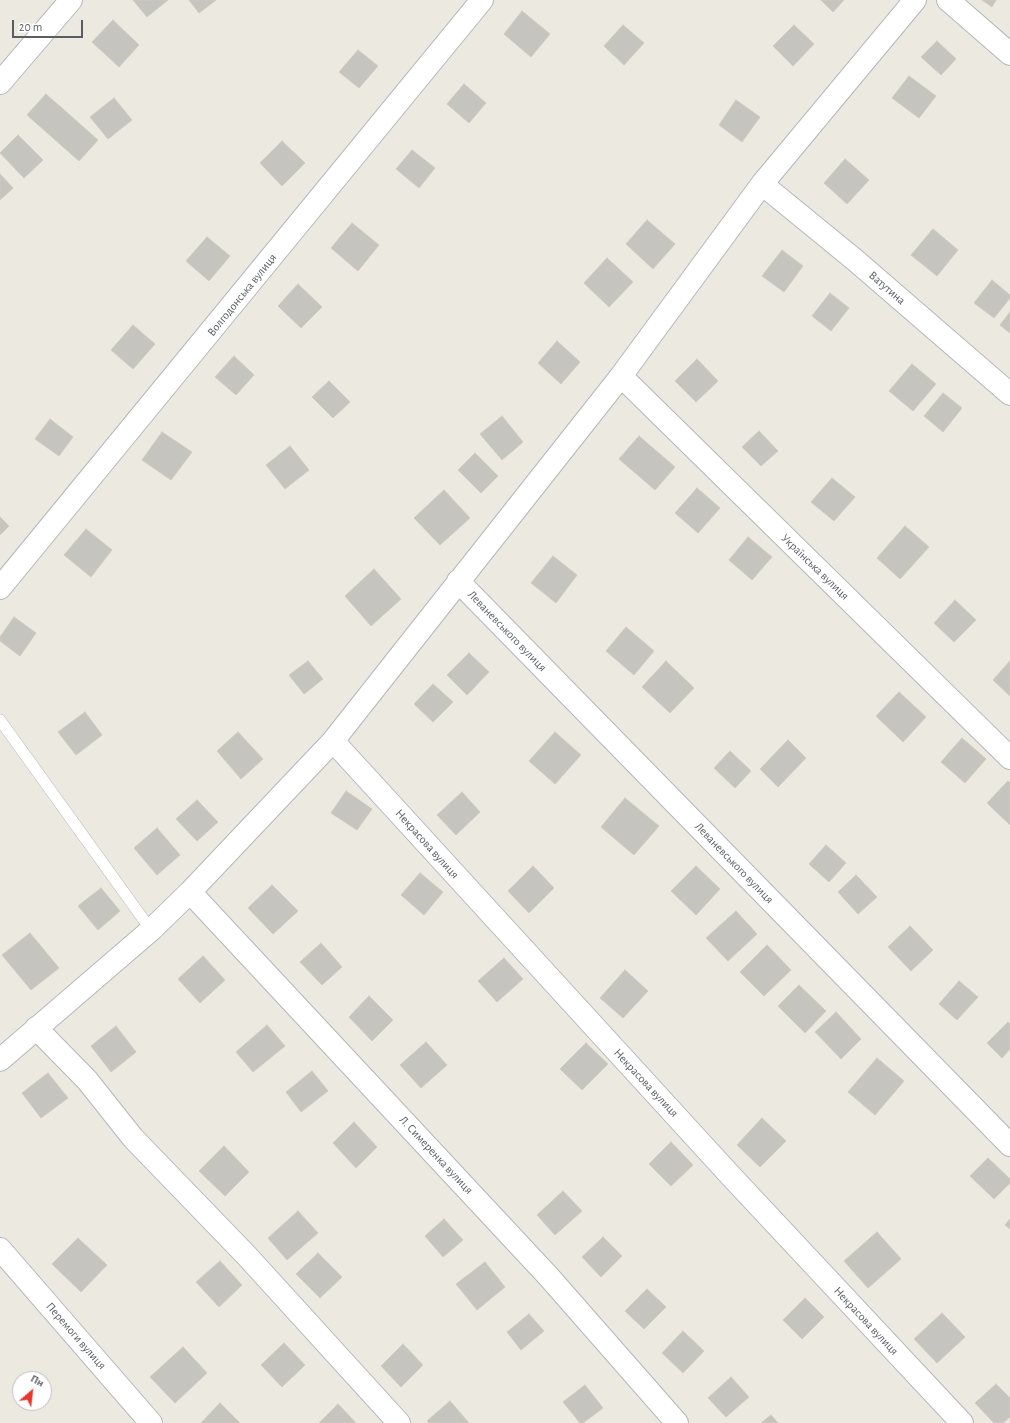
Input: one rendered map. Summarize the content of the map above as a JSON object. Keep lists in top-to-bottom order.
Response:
{
  "streets": {
    "street": [
      "Ватутина",
      "Волгодонська вулиця",
      "Українська вулиця",
      "Леваневського вулиця",
      "Некрасова вулиця",
      "Л. Симеренка вулиця",
      "Перемоги вулиця"
    ]
  },
  "scale_bar": "20 m",
  "north": "top right"
}
